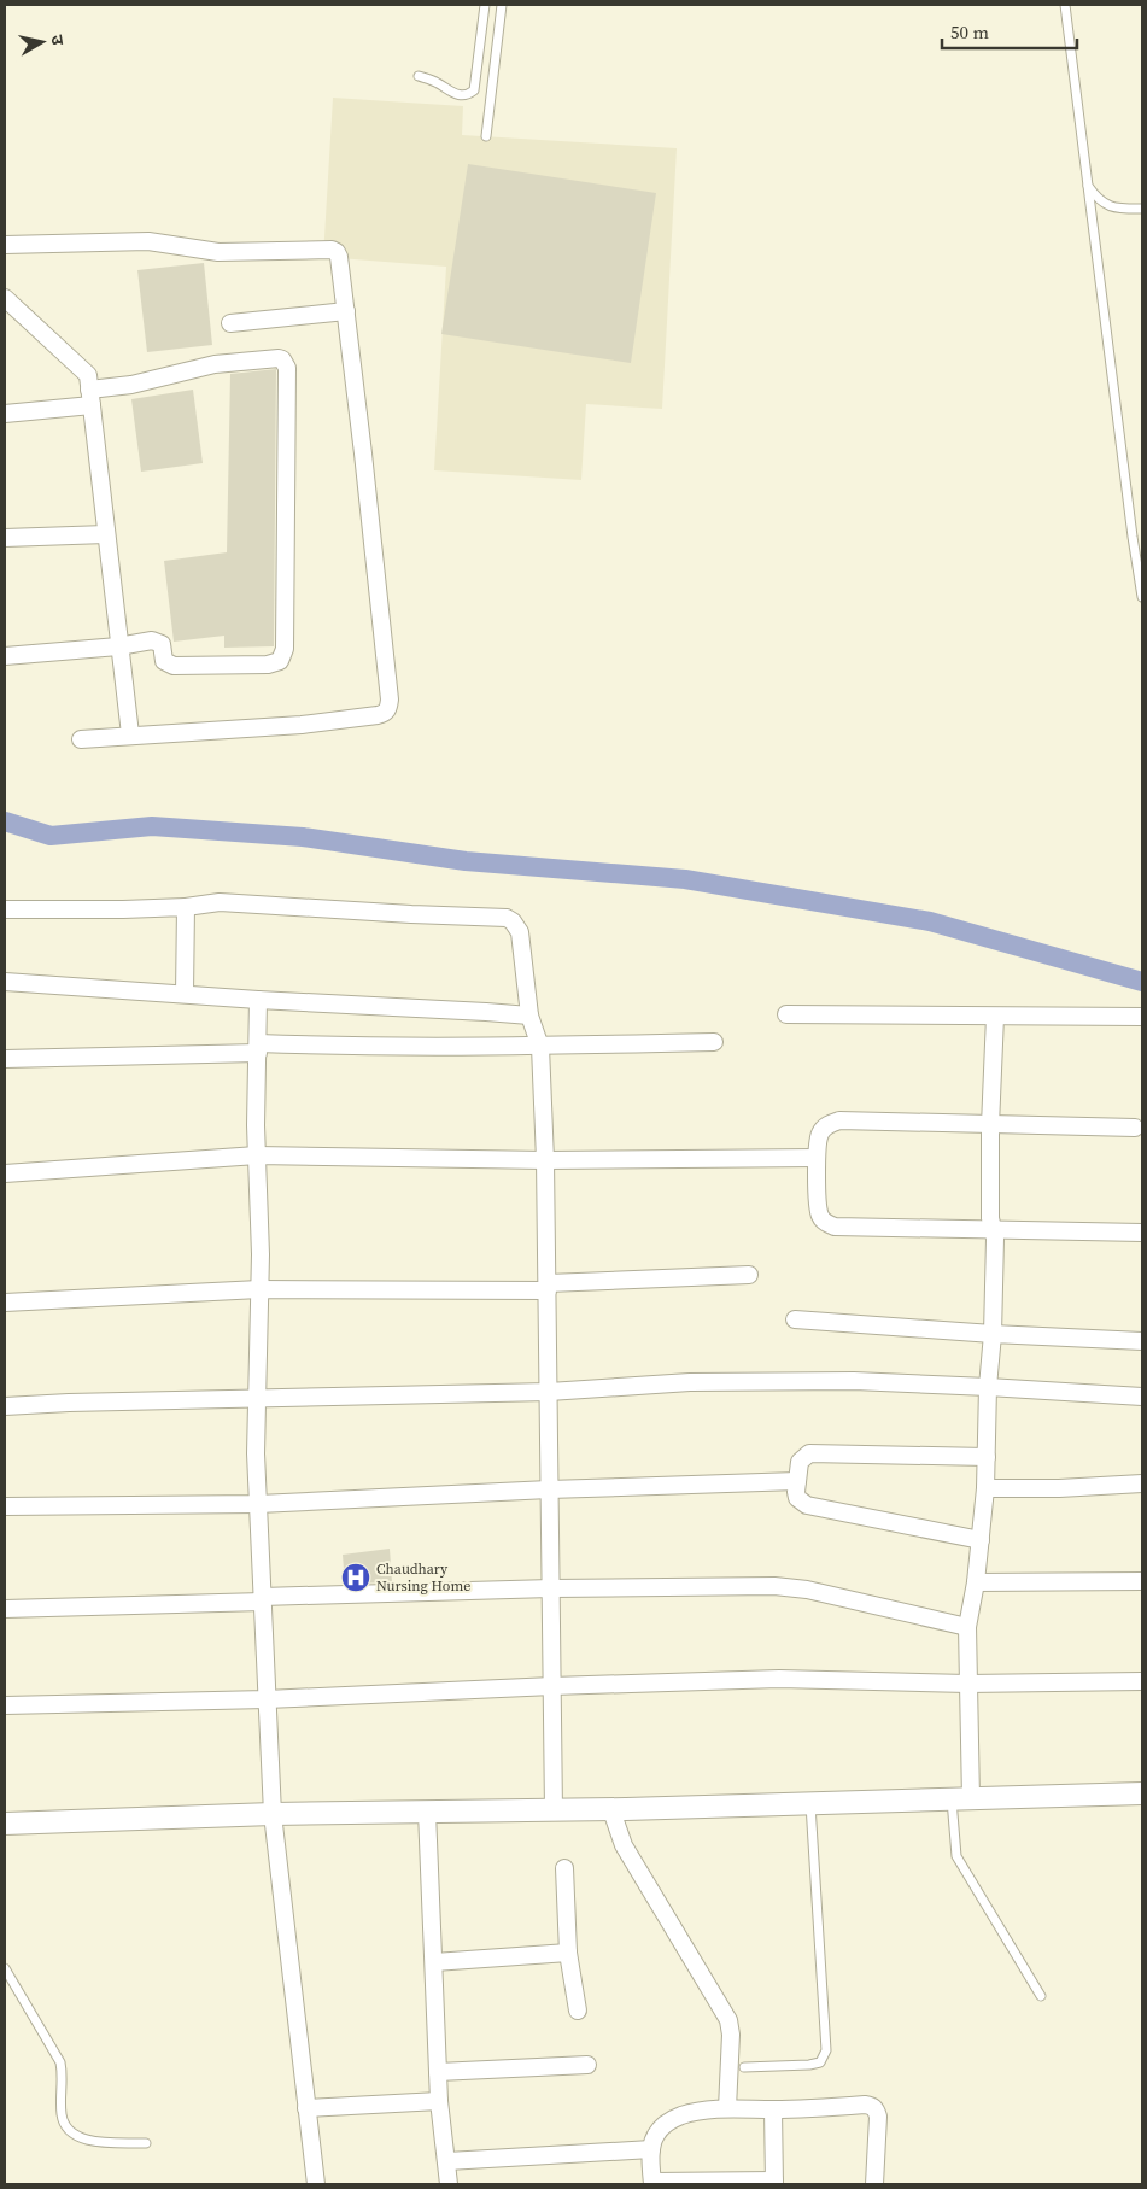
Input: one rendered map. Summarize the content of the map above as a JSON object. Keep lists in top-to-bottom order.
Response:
{
  "places": {
    "hospital": ["Chaudhary Nursing Home"]
  },
  "scale_bar": "50 m",
  "north": "right"
}
